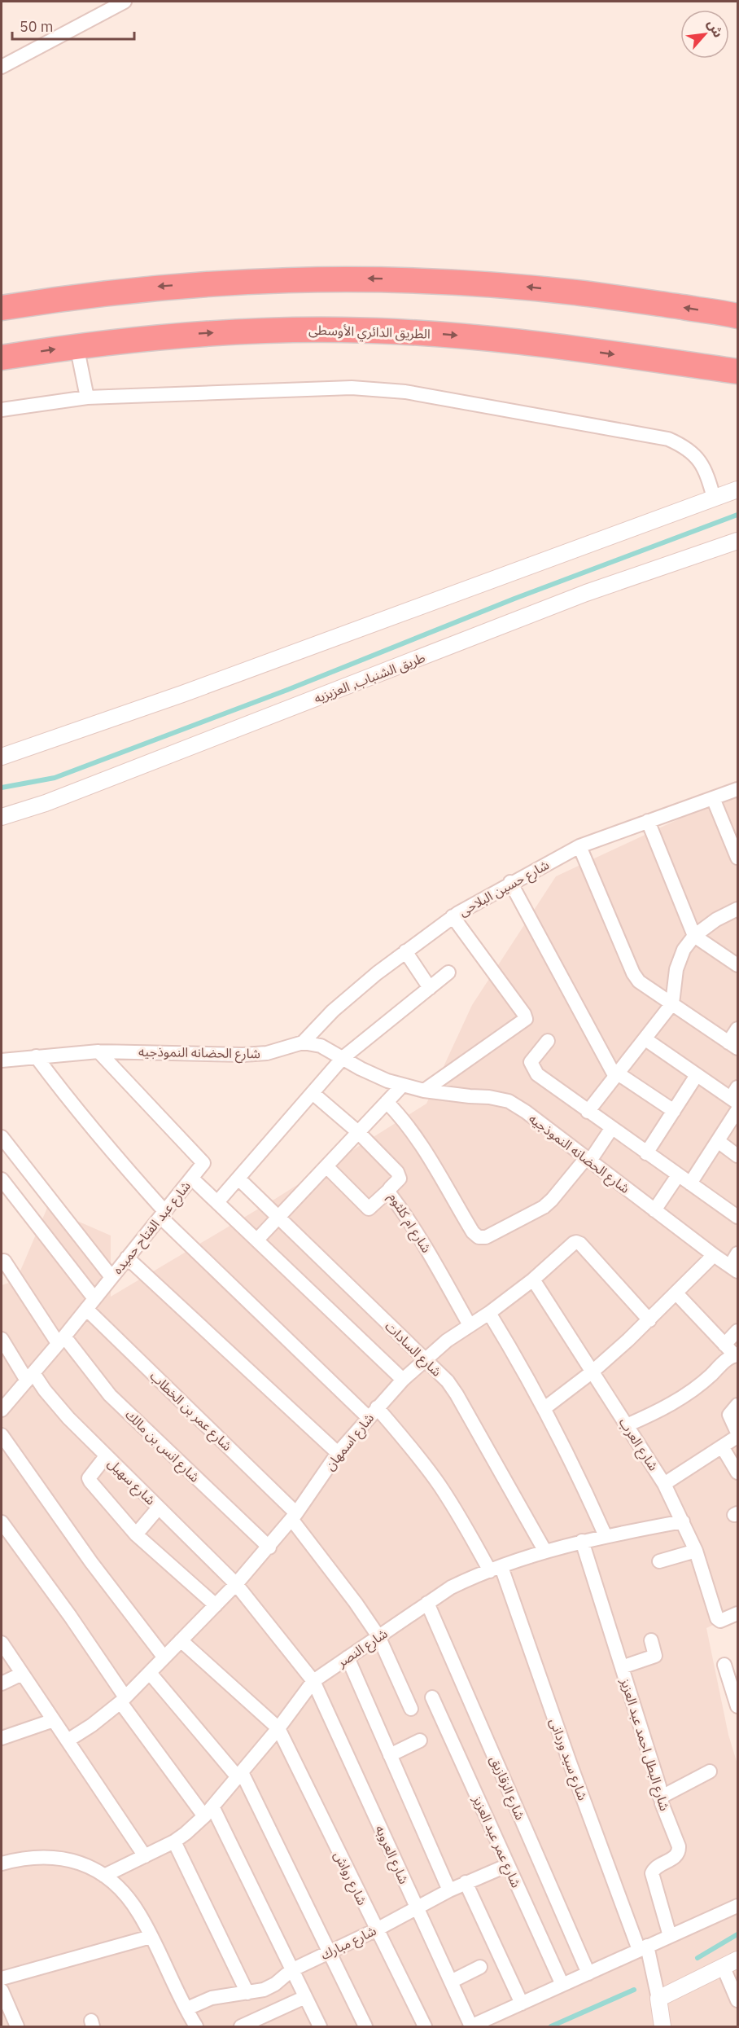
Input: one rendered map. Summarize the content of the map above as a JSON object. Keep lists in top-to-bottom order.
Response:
{
  "streets": {
    "highway": ["الطريق الدائري الأوسطى"],
    "street": [
      "طريق الشنباب, العزيزيه",
      "شارع حسين البلاحى",
      "شارع الحضانه النموذجيه",
      "شارع ام كلثوم",
      "شارع عبد الفتاح حميده",
      "شارع السادات",
      "شارع عمر بن الخطاب",
      "شارع اسمهان",
      "شارع العرب",
      "شارع انس بن مالك",
      "شارع سهيل",
      "شارع النصر",
      "شارع البطل احمد عبد العزيز",
      "شارع سيد وردانى",
      "شارع الزقازيق",
      "شارع عمر عبد العزيز",
      "شارع العروبه",
      "شارع رواش",
      "شارع مبارك"
    ]
  },
  "crossings": [
    ["شارع حسين البلاحى", "شارع الحضانه النموذجيه"],
    ["شارع الحضانه النموذجيه", "شارع عبد الفتاح حميده"],
    ["شارع الحضانه النموذجيه", "شارع سيد وردانى"],
    ["شارع ام كلثوم", "شارع اسمهان"],
    ["شارع عبد الفتاح حميده", "شارع عمر بن الخطاب"],
    ["شارع عبد الفتاح حميده", "شارع انس بن مالك"],
    ["شارع عبد الفتاح حميده", "شارع سهيل"],
    ["شارع عبد الفتاح حميده", "شارع سيد وردانى"],
    ["شارع السادات", "شارع اسمهان"],
    ["شارع السادات", "شارع النصر"],
    ["شارع عمر بن الخطاب", "شارع اسمهان"],
    ["شارع عمر بن الخطاب", "شارع النصر"],
    ["شارع اسمهان", "شارع العرب"],
    ["شارع اسمهان", "شارع انس بن مالك"],
    ["شارع اسمهان", "شارع سهيل"],
    ["شارع اسمهان", "شارع سيد وردانى"],
    ["شارع العرب", "شارع النصر"],
    ["شارع سهيل", "شارع النصر"],
    ["شارع سهيل", "شارع العروبه"],
    ["شارع النصر", "شارع البطل احمد عبد العزيز"],
    ["شارع النصر", "شارع سيد وردانى"],
    ["شارع النصر", "شارع الزقازيق"],
    ["شارع النصر", "شارع العروبه"],
    ["شارع النصر", "شارع رواش"],
    ["شارع عمر عبد العزيز", "شارع مبارك"],
    ["شارع العروبه", "شارع مبارك"],
    ["شارع رواش", "شارع مبارك"]
  ],
  "scale_bar": "50 m",
  "north": "top right"
}
